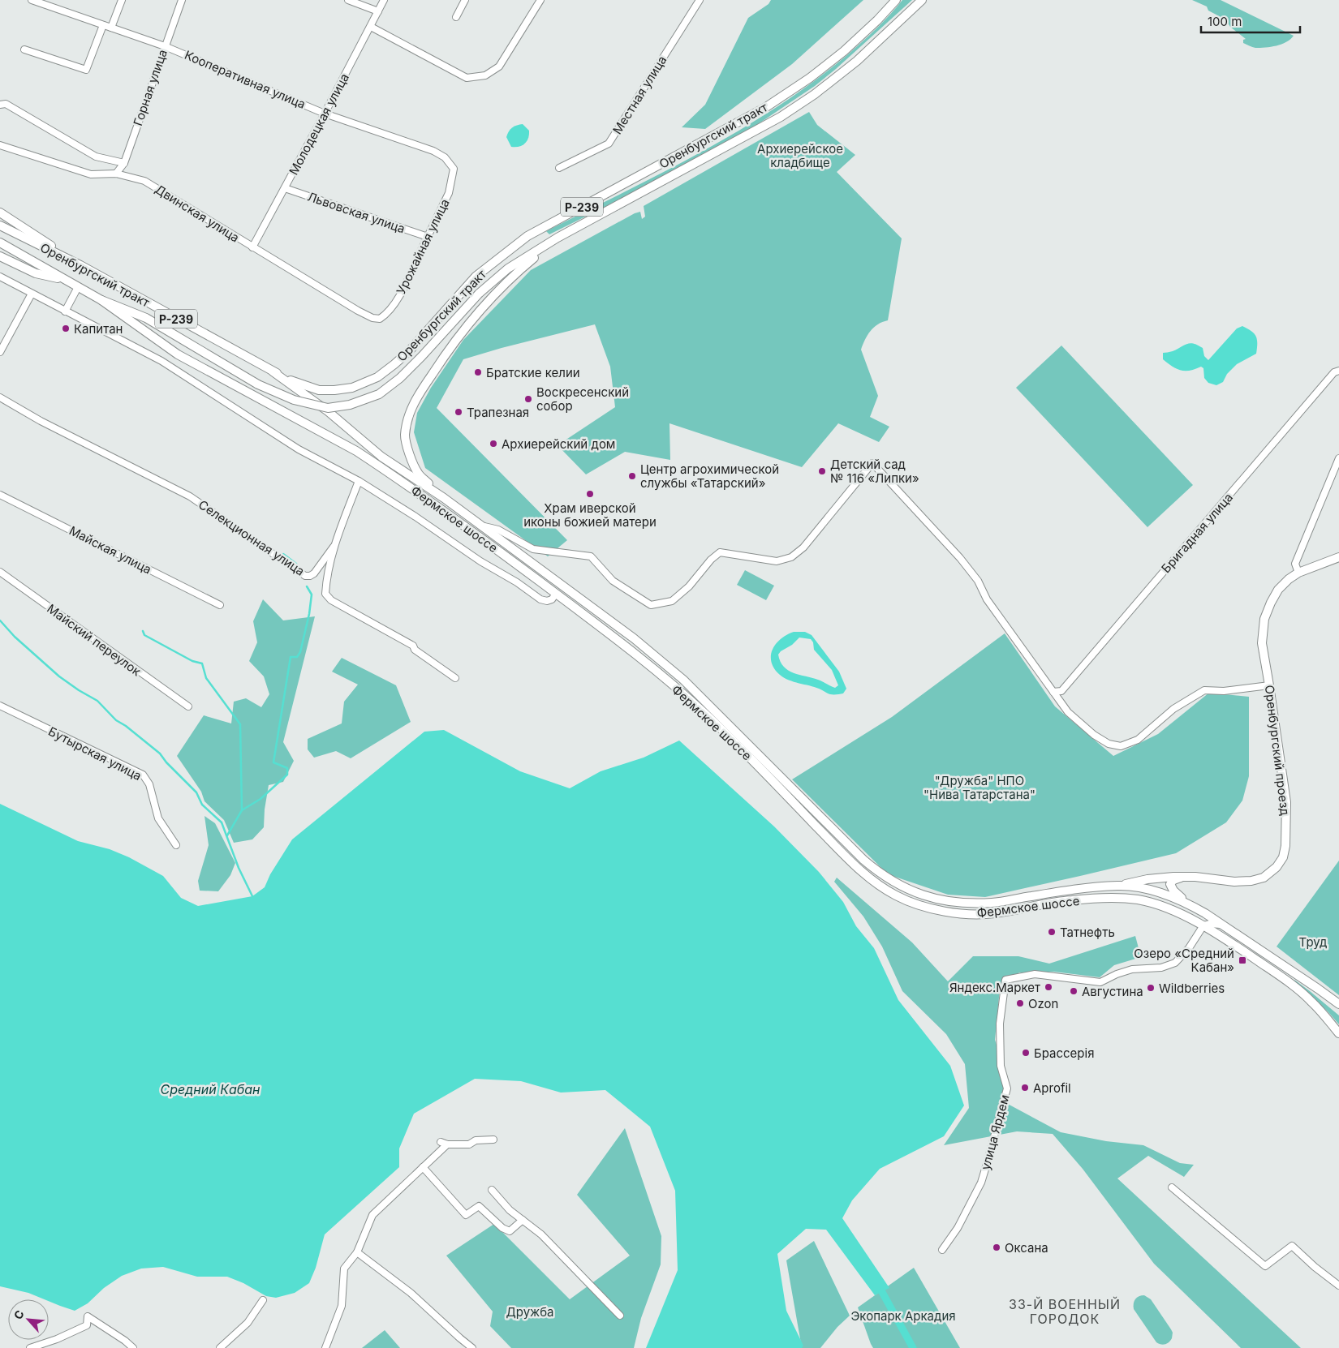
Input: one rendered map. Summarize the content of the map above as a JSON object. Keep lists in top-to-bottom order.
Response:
{
  "streets": {
    "main road": [
      "Оренбургский тракт",
      "Р-239",
      "Фермское шоссе",
      "Оренбургский проезд"
    ],
    "street": [
      "Кооперативная улица",
      "Горная улица",
      "Местная улица",
      "Молодецкая улица",
      "Львовская улица",
      "Двинская улица",
      "Урожайная улица",
      "Бригадная улица",
      "Селекционная улица",
      "Майская улица",
      "Майский переулок",
      "Бутырская улица",
      "улица Ярдем"
    ]
  },
  "crossings": [
    ["Кооперативная улица", "Горная улица"],
    ["Кооперативная улица", "Молодецкая улица"],
    ["Кооперативная улица", "Урожайная улица"],
    ["Горная улица", "Двинская улица"],
    ["Молодецкая улица", "Львовская улица"],
    ["Молодецкая улица", "Двинская улица"],
    ["Оренбургский тракт", "Р-239"],
    ["Оренбургский тракт", "Фермское шоссе"],
    ["Львовская улица", "Урожайная улица"],
    ["Двинская улица", "Урожайная улица"],
    ["Фермское шоссе", "Оренбургский проезд"],
    ["Фермское шоссе", "улица Ярдем"]
  ],
  "districts": ["33-Й ВОЕННЫЙ ГОРОДОК"],
  "water": ["Средний Кабан"],
  "parks": [
    "Архиерейское кладбище",
    "\"Дружба\" НПО \"Нива Татарстана\"",
    "Труд",
    "Дружба",
    "Экопарк Аркадия"
  ],
  "places": {
    "other": [
      "Капитан",
      "Братские келии",
      "Воскресенский собор",
      "Трапезная",
      "Архиерейский дом",
      "Детский сад № 116 «Липки»",
      "Центр агрохимической службы «Татарский»",
      "Храм иверской иконы божией матери",
      "Татнефть",
      "Яндекс.Маркет",
      "Wildberries",
      "Августина",
      "Ozon",
      "Брассерiя",
      "Aprofil",
      "Оксана"
    ],
    "transit": ["Озеро «Средний Кабан»"]
  },
  "scale_bar": "100 m",
  "north": "top left"
}
